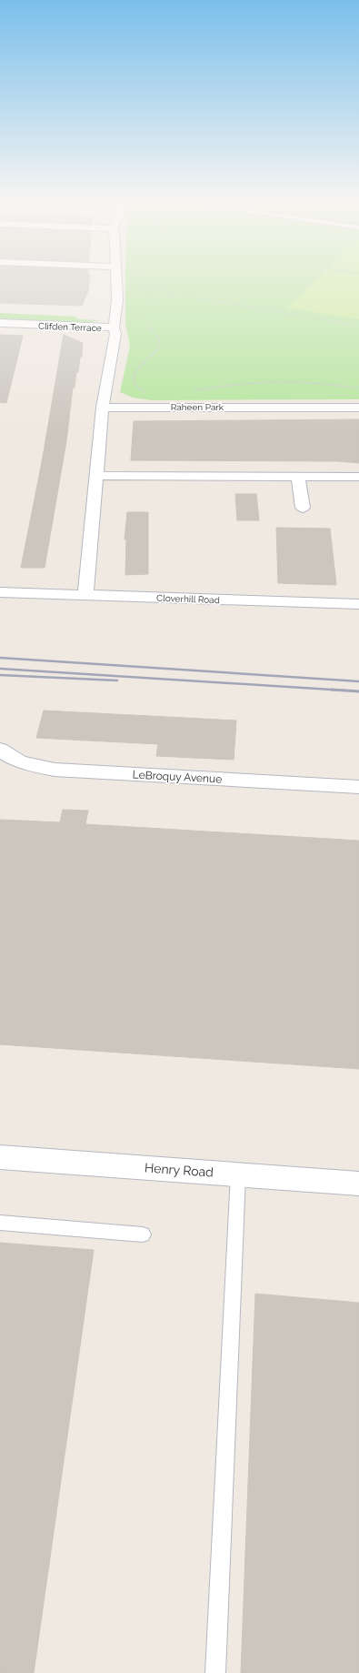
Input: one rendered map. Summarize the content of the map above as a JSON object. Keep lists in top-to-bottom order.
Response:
{
  "streets": {
    "street": [
      "Clifden Terrace",
      "Raheen Park",
      "Cloverhill Road",
      "LeBroquy Avenue",
      "Henry Road"
    ]
  },
  "crossings": [
    ["Clifden Terrace", "Raheen Park"]
  ]
}
